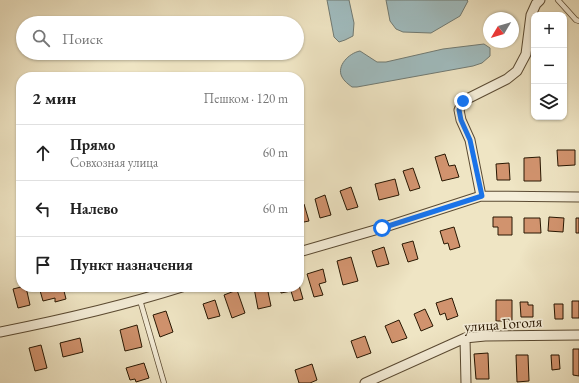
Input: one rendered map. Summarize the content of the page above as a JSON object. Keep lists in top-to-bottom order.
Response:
{
  "streets": {
    "street": ["улица Гоголя"]
  },
  "north": "bottom left",
  "page": {
    "map_buttons": ["+", "−"],
    "search": "Поиск",
    "heading": ["2 мин", "Пешком · 120 m"],
    "list": [
      ["Прямо", "Совхозная улица", "60 m"],
      ["Налево", "60 m"],
      "Пункт назначения"
    ]
  }
}
